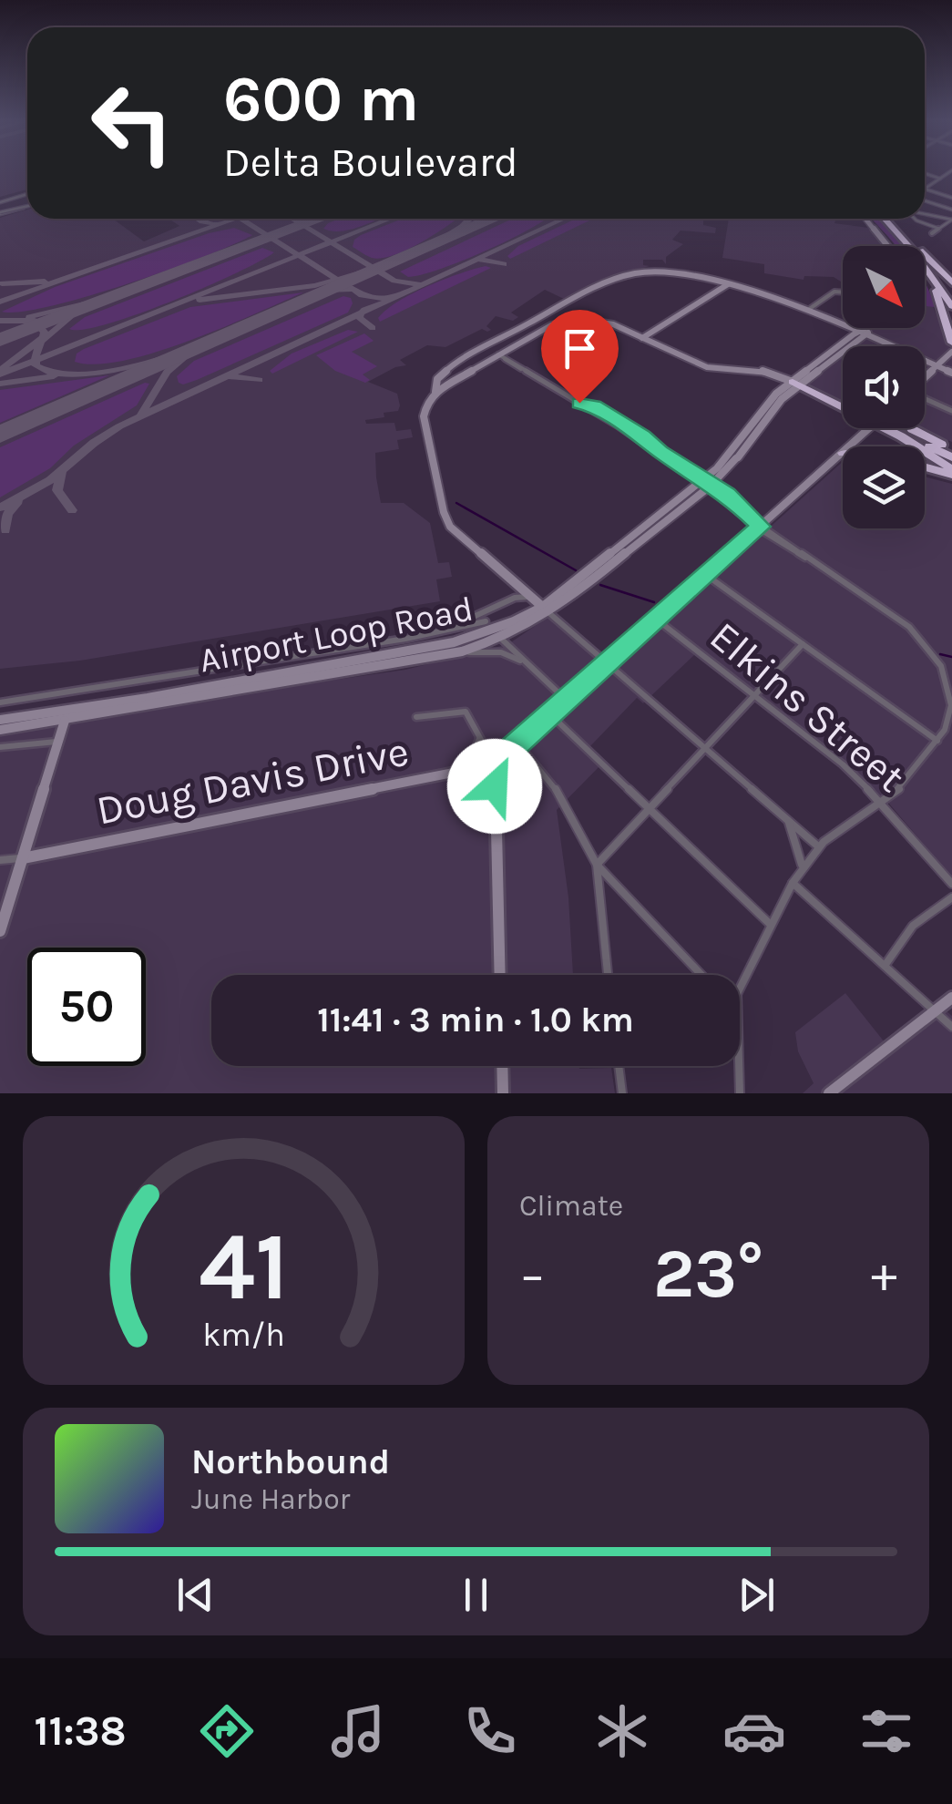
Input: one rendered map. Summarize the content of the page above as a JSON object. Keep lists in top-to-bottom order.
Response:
{
  "streets": {
    "main road": ["Airport Loop Road", "Doug Davis Drive"],
    "street": ["Elkins Street"]
  },
  "north": "bottom right",
  "page": {
    "turn": ["600 m", "Delta Boulevard"],
    "limit": "50",
    "trip": "11:41 · 3 min · 1.0 km",
    "tile": "Climate",
    "heat": ["−", "23°", "+"],
    "song": ["Northbound", "June Harbor"],
    "tabs": "11:38",
    "gauge": ["41", "km/h"]
  }
}
